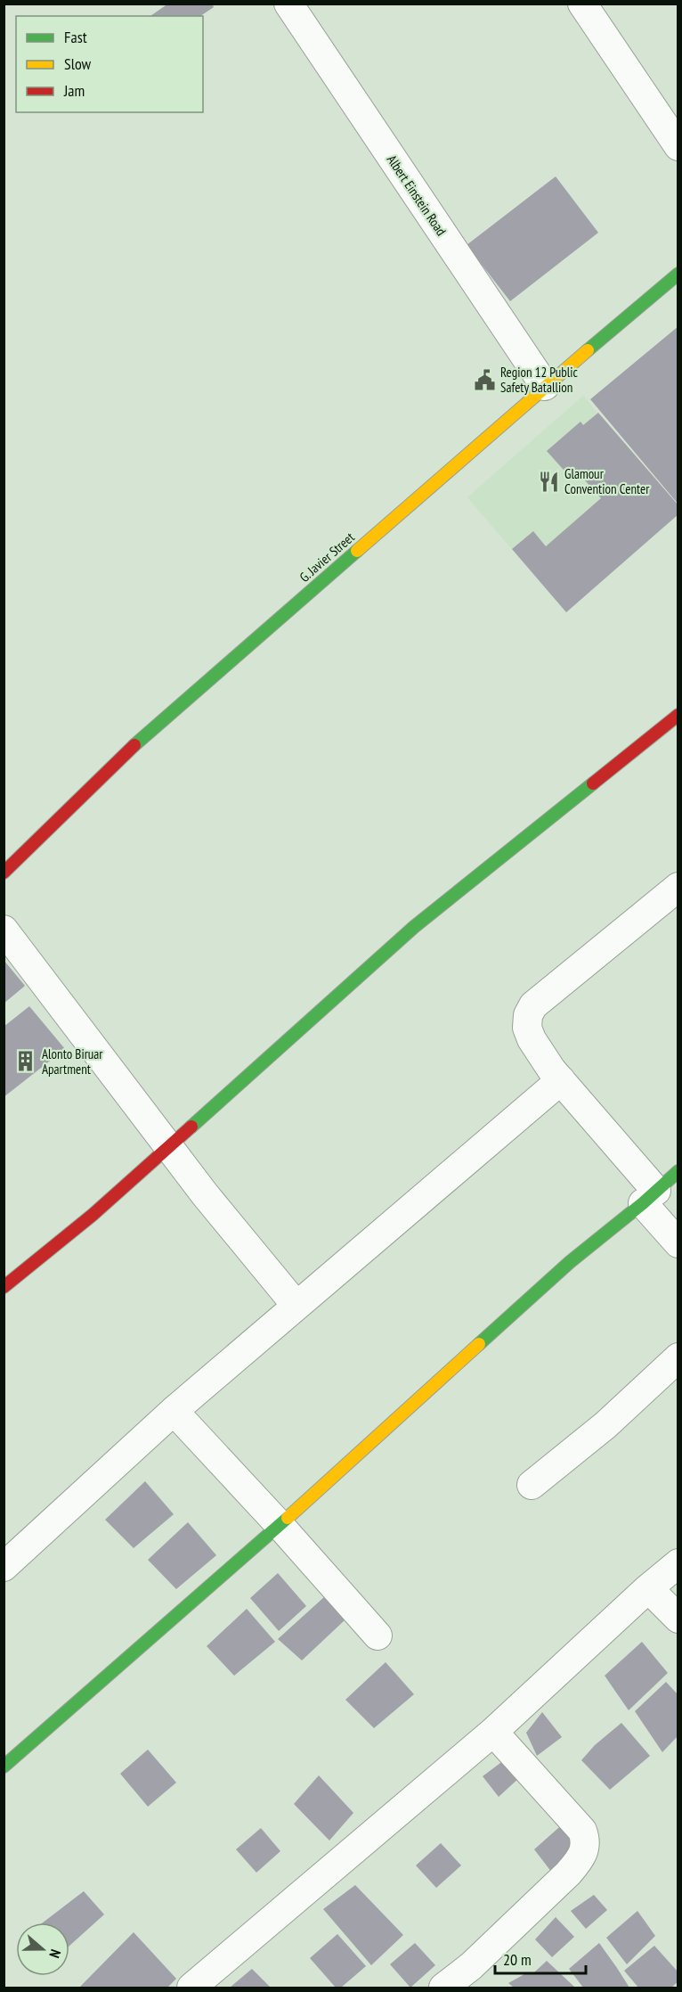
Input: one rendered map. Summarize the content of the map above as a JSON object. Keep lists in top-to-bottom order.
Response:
{
  "streets": {
    "street": ["Albert Einstein Road", "G. Javier Street"]
  },
  "crossings": [
    ["Albert Einstein Road", "G. Javier Street"]
  ],
  "places": {
    "public building": ["Region 12 Public Safety Batallion"],
    "restaurant": ["Glamour Convention Center"],
    "building": ["Alonto Biruar Apartment"]
  },
  "legend": ["Fast", "Slow", "Jam"],
  "scale_bar": "20 m",
  "north": "right"
}
